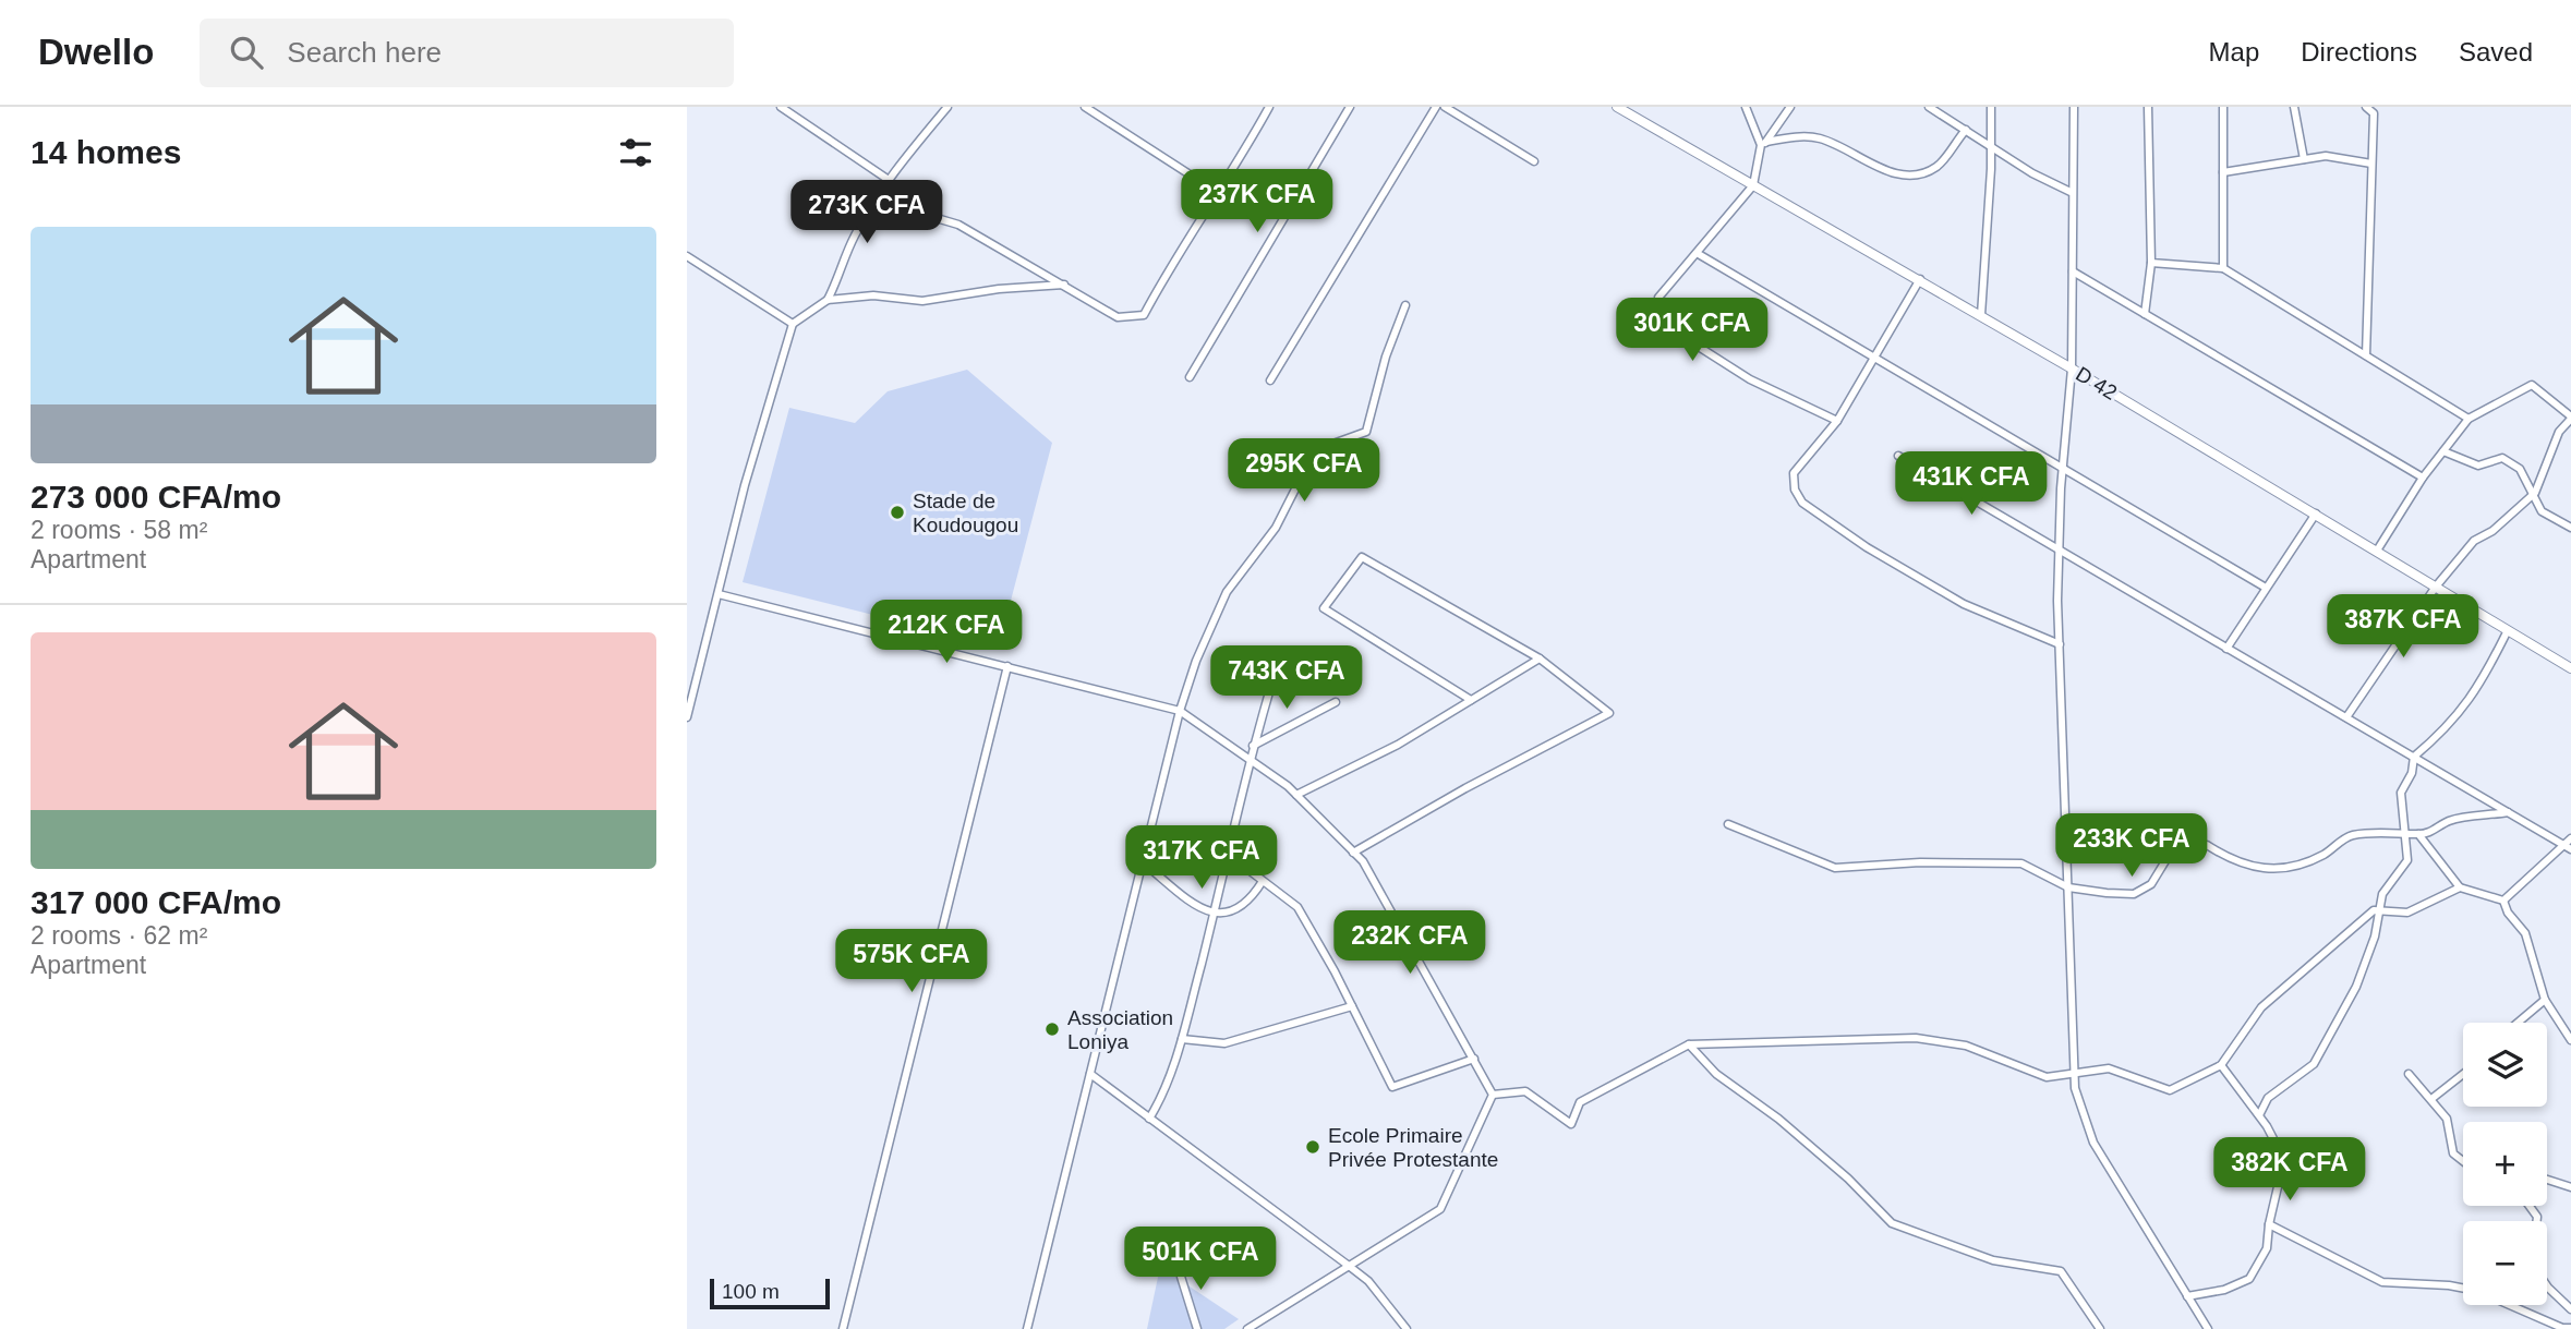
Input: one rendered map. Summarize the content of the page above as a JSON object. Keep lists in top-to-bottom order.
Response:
{
  "streets": {
    "street": ["D 42"]
  },
  "places": ["Stade de Koudougou", "Association Loniya", "Ecole Primaire Privée Protestante"],
  "scale_bar": "100 m",
  "page": {
    "header": "Dwello",
    "search": "Search here",
    "nav": ["Map", "Directions", "Saved"],
    "heading": "14 homes",
    "price": [
      "237K CFA",
      "273K CFA",
      "301K CFA",
      "295K CFA",
      "431K CFA",
      "387K CFA",
      "212K CFA",
      "743K CFA",
      "233K CFA",
      "317K CFA",
      "232K CFA",
      "575K CFA",
      "382K CFA",
      "501K CFA"
    ],
    "list": [
      {
        "name": "273 000 CFA/mo",
        "note": "2 rooms · 58 m² · Apartment"
      },
      {
        "name": "317 000 CFA/mo",
        "note": "2 rooms · 62 m² · Apartment"
      }
    ],
    "map_buttons": ["+", "−"],
    "scale": "100 m"
  }
}
